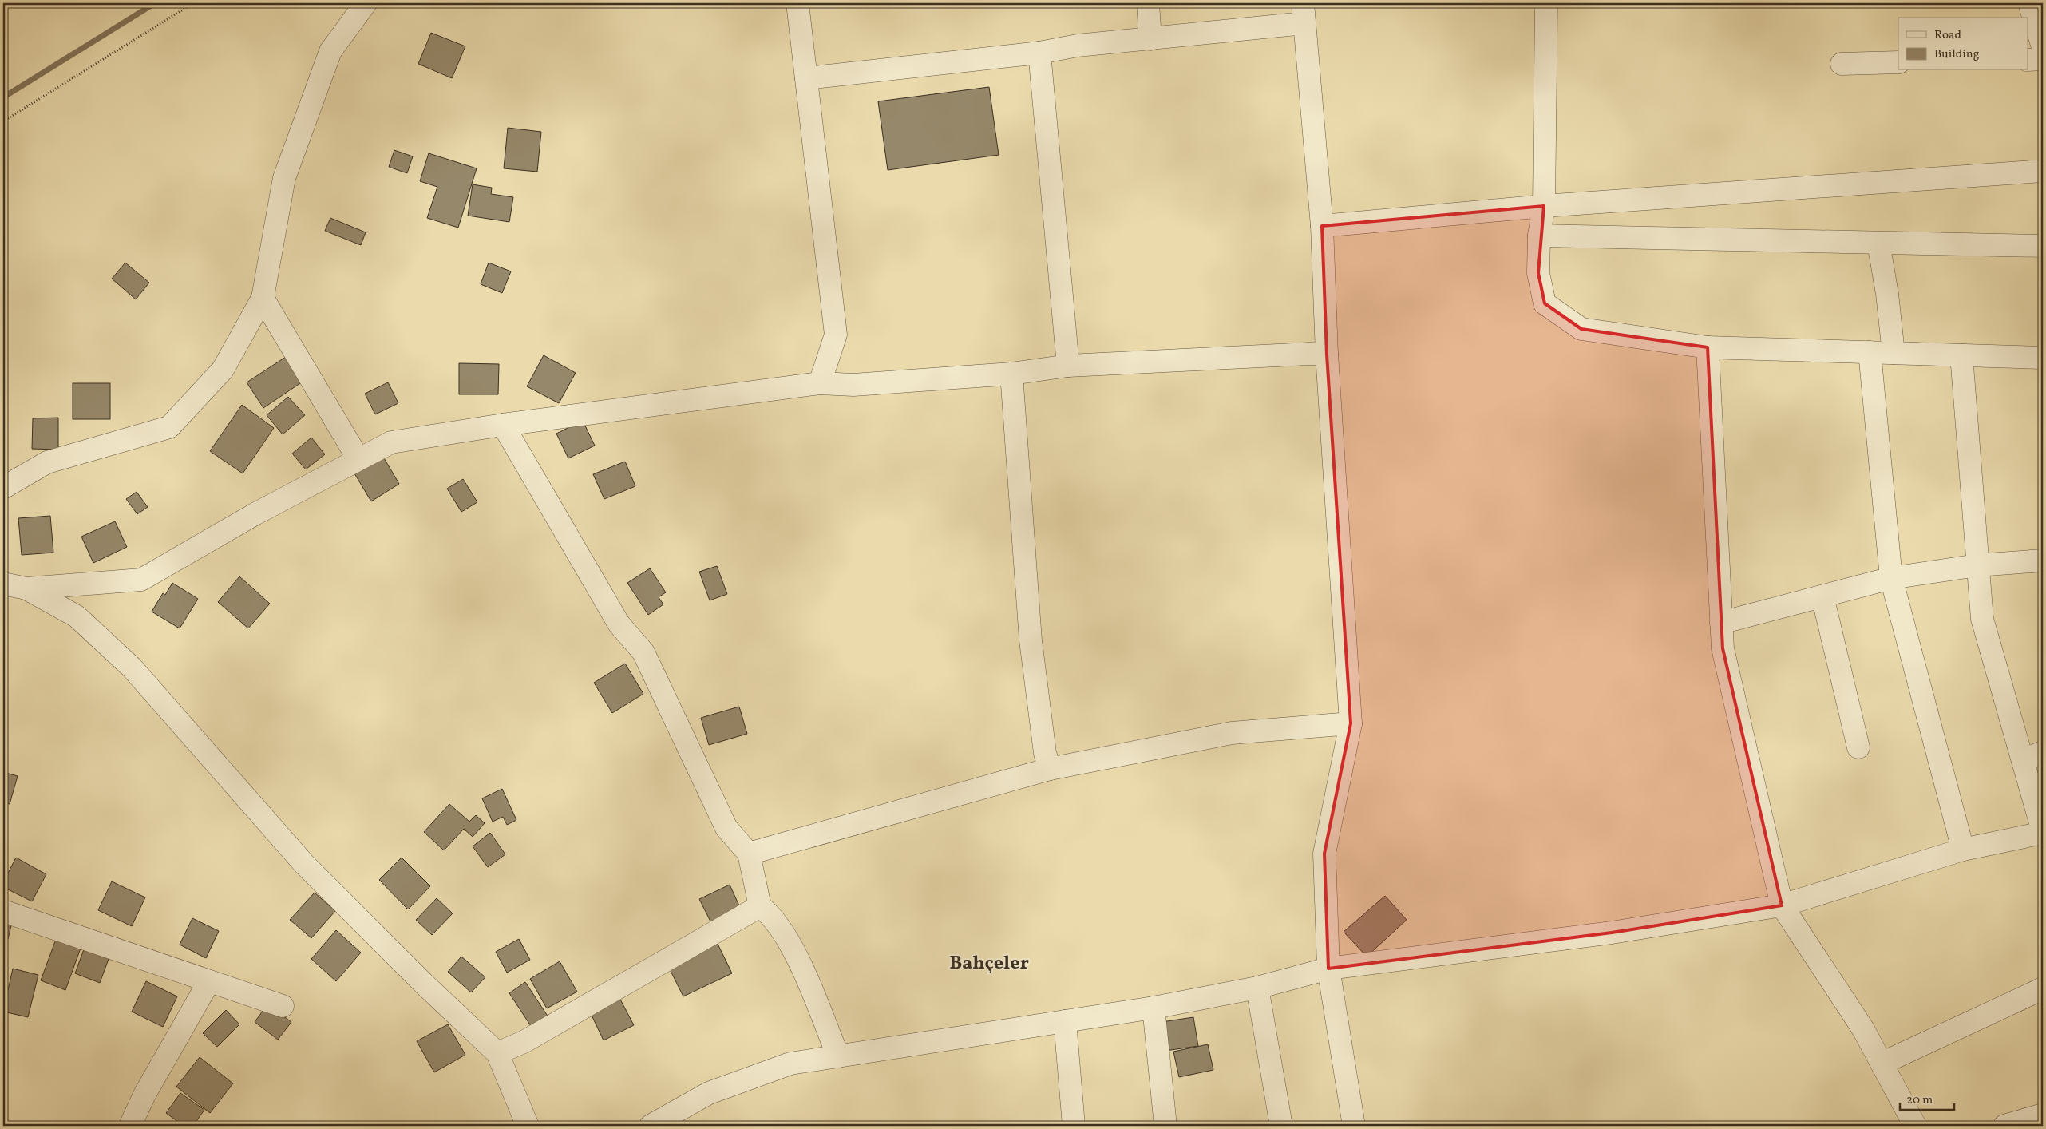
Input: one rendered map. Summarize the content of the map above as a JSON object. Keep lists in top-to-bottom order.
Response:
{
  "districts": ["Bahçeler"],
  "legend": ["Road", "Building"],
  "scale_bar": "20 m"
}
